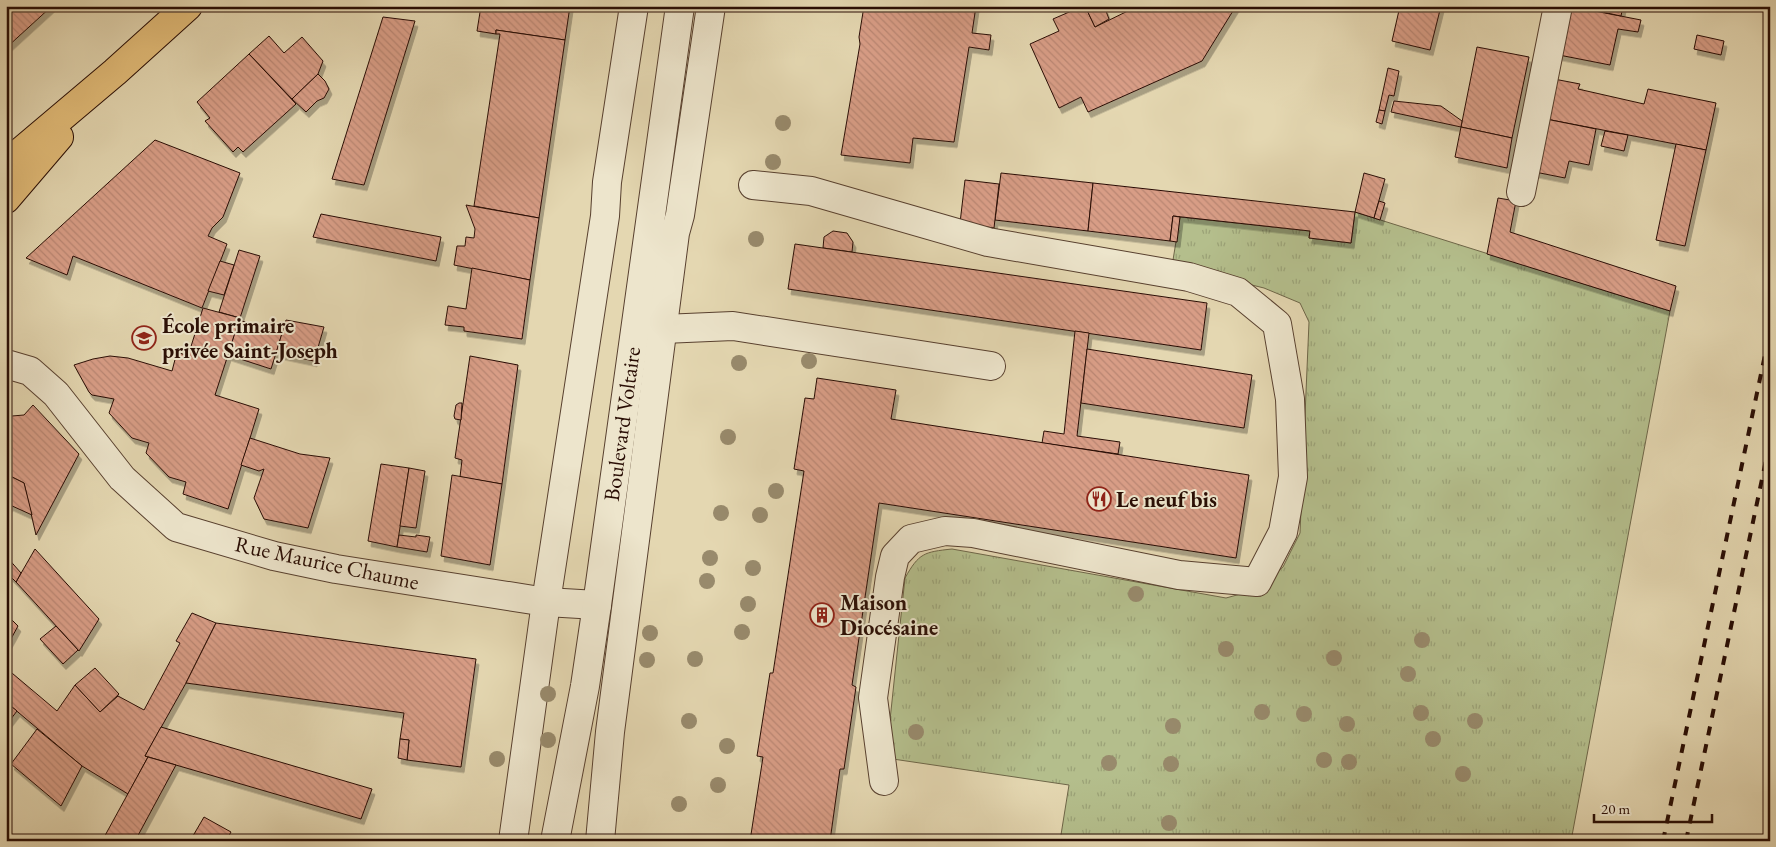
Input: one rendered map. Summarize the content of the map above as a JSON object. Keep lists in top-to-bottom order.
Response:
{
  "streets": {
    "street": ["Boulevard Voltaire", "Rue Maurice Chaume"]
  },
  "crossings": [
    ["Boulevard Voltaire", "Rue Maurice Chaume"]
  ],
  "places": {
    "school or university": ["École primaire privée Saint-Joseph"],
    "restaurant": ["Le neuf bis"],
    "building": ["Maison Diocésaine"]
  },
  "scale_bar": "20 m"
}
